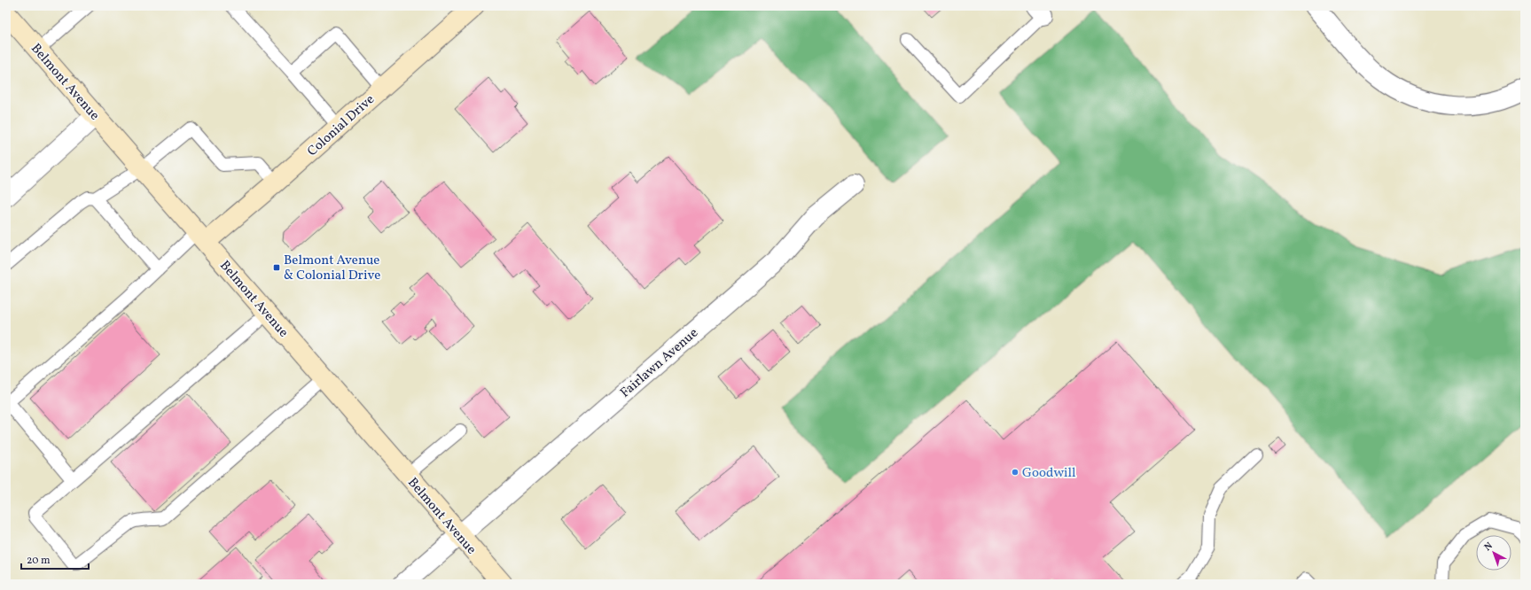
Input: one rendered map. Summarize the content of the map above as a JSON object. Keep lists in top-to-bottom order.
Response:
{
  "streets": {
    "main road": ["Belmont Avenue", "Colonial Drive"],
    "street": ["Fairlawn Avenue"]
  },
  "crossings": [
    ["Belmont Avenue", "Colonial Drive"],
    ["Belmont Avenue", "Fairlawn Avenue"]
  ],
  "places": {
    "transit": ["Belmont Avenue & Colonial Drive"],
    "other": ["Goodwill"]
  },
  "scale_bar": "20 m",
  "north": "top left"
}
